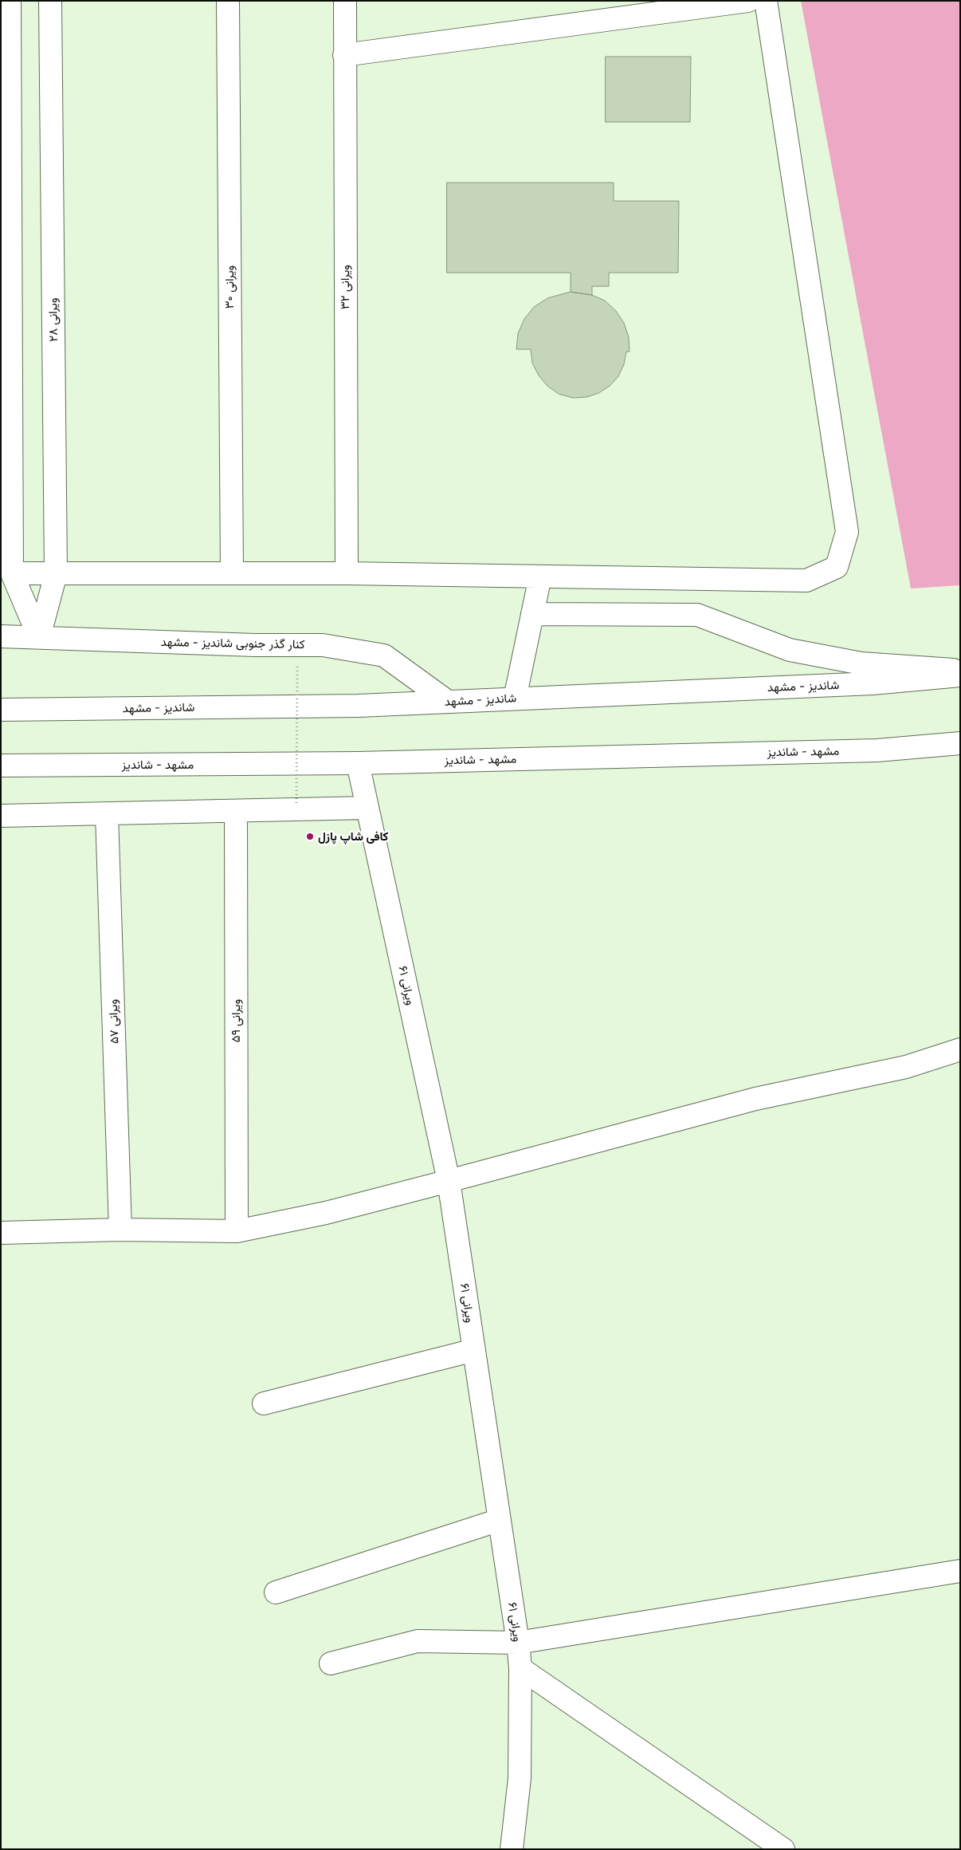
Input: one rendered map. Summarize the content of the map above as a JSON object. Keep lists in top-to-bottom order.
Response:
{
  "streets": {
    "main road": [
      "ویرانی ۳۰",
      "ویرانی ۳۲",
      "ویرانی ۲۸",
      "کنار گذر جنوبی شاندیز - مشهد",
      "شاندیز - مشهد",
      "مشهد - شاندیز",
      "ویرانی ۶۱",
      "ویرانی ۵۹",
      "ویرانی ۵۷"
    ]
  },
  "crossings": [
    ["ویرانی ۲۸", "کنار گذر جنوبی شاندیز - مشهد"],
    ["کنار گذر جنوبی شاندیز - مشهد", "شاندیز - مشهد"],
    ["مشهد - شاندیز", "ویرانی ۶۱"]
  ],
  "places": ["کافی شاپ پازل"]
}
